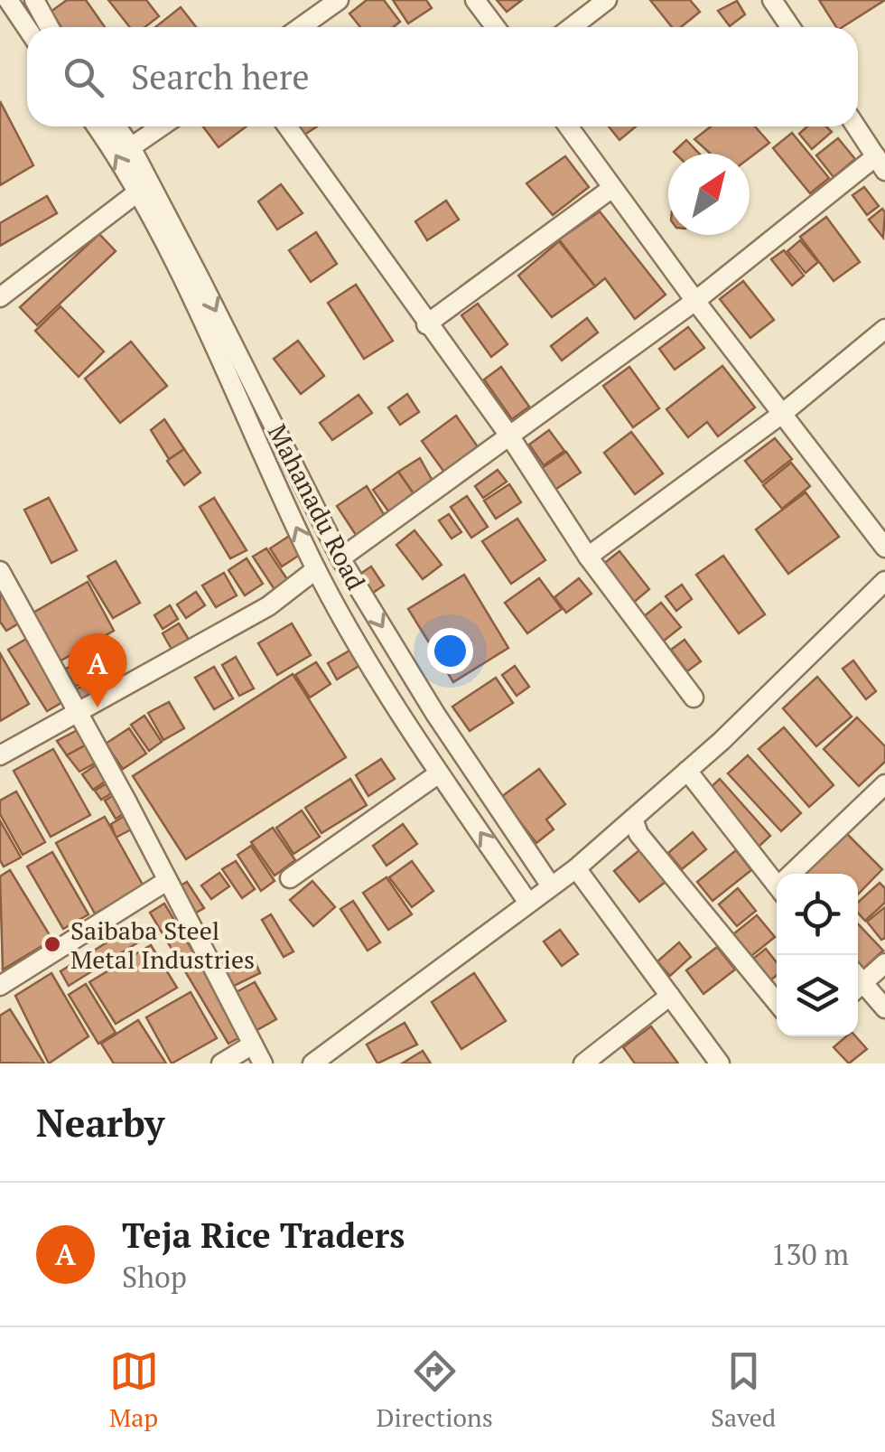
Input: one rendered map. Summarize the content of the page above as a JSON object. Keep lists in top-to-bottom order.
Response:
{
  "streets": {
    "street": ["Mahanadu Road"]
  },
  "places": ["Saibaba Steel Metal Industries"],
  "north": "top right",
  "page": {
    "search": "Search here",
    "pins": "A",
    "heading": "Nearby",
    "list": [
      {
        "mark": "A",
        "name": "Teja Rice Traders",
        "note": "Shop",
        "value": "130 m"
      }
    ],
    "nav": ["Map", "Directions", "Saved"]
  }
}
